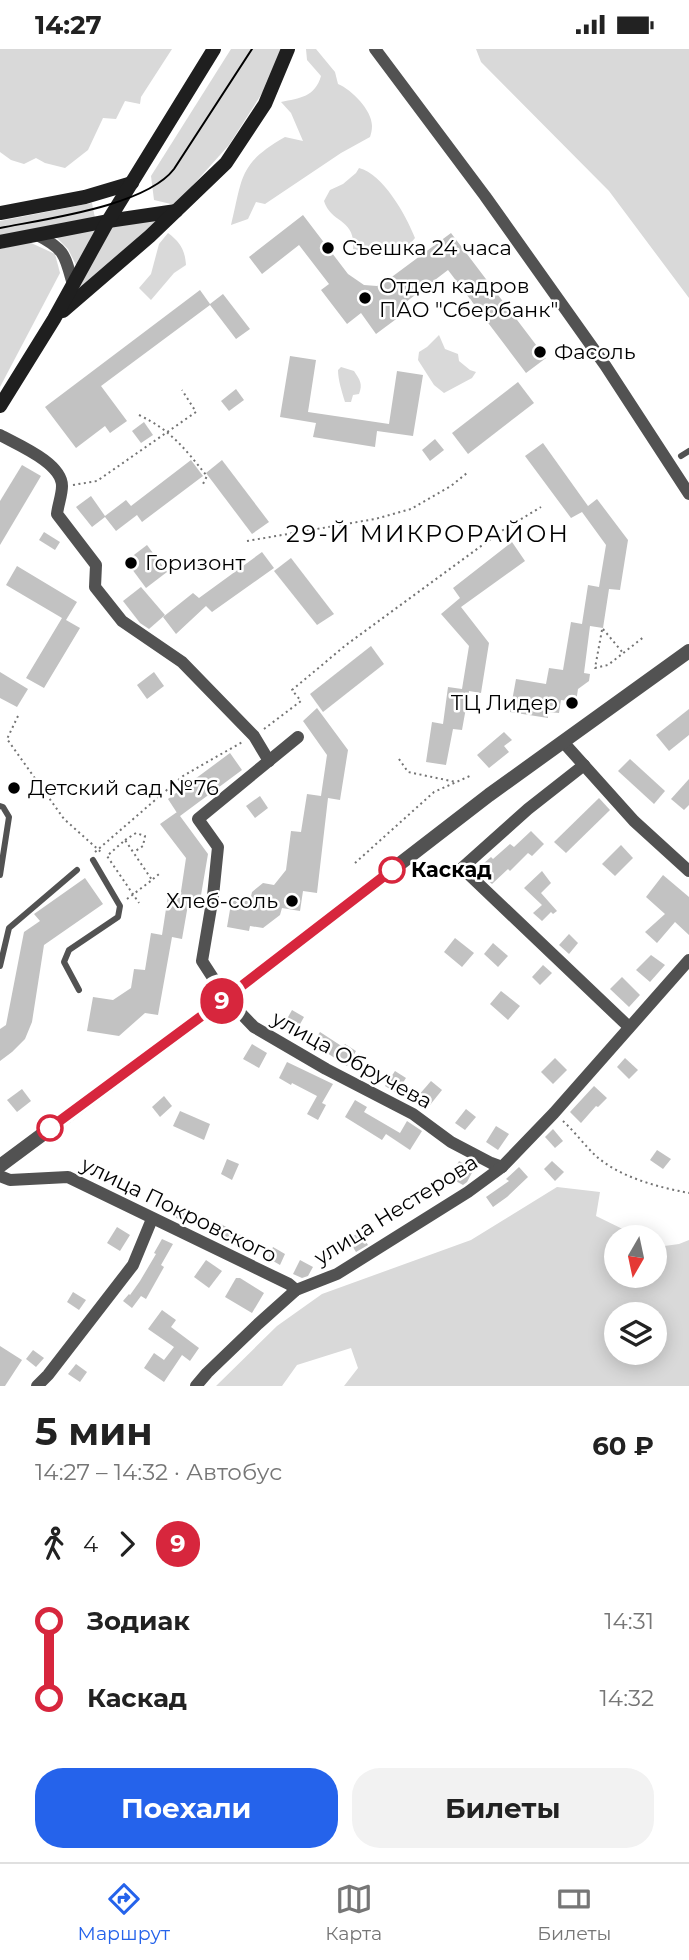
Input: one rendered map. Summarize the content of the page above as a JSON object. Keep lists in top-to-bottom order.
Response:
{
  "streets": {
    "street": ["улица Обручева", "улица Покровского", "улица Нестерова"]
  },
  "crossings": [
    ["улица Обручева", "улица Нестерова"],
    ["улица Покровского", "улица Нестерова"]
  ],
  "districts": ["29-Й МИКРОРАЙОН"],
  "places": [
    "Съешка 24 часа",
    "Отдел кадров ПАО \"Сбербанк\"",
    "Фасоль",
    "Горизонт",
    "ТЦ Лидер",
    "Детский сад №76",
    "Каскад",
    "Хлеб-соль"
  ],
  "lines": ["bus line 9"],
  "north": "bottom",
  "page": {
    "status": "14:27",
    "on_map": "9",
    "heading": ["5 мин", "14:27 – 14:32 · Автобус", "60 ₽"],
    "legs": ["4", "9"],
    "list": [
      {
        "name": "Зодиак",
        "value": "14:31"
      },
      {
        "name": "Каскад",
        "value": "14:32"
      }
    ],
    "buttons": ["Поехали", "Билеты"],
    "tabs": ["Маршрут", "Карта", "Билеты"]
  }
}
